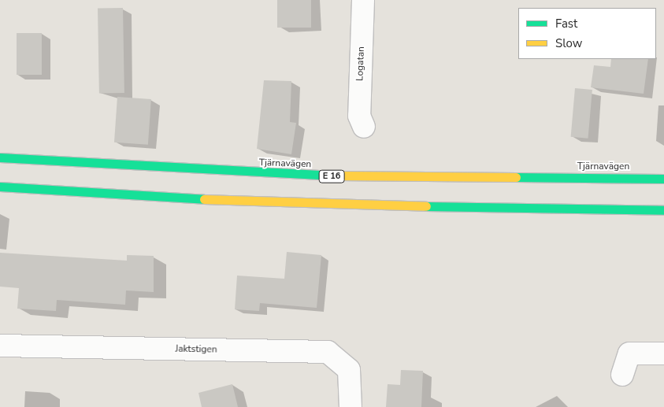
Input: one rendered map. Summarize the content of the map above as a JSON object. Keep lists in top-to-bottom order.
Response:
{
  "streets": {
    "highway": ["Tjärnavägen", "E 16"],
    "street": ["Logatan", "Jaktstigen"]
  },
  "legend": ["Fast", "Slow"]
}
